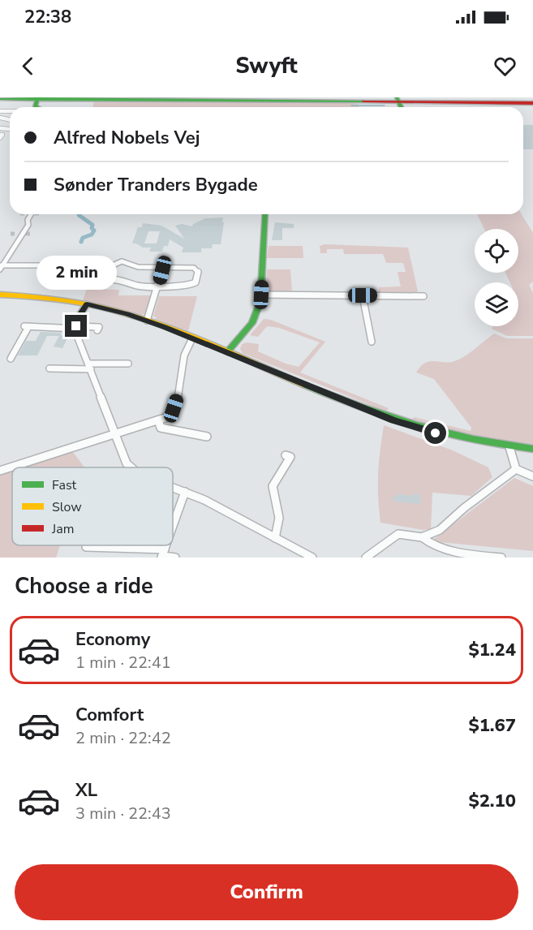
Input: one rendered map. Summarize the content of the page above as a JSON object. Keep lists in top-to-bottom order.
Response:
{
  "legend": ["Fast", "Slow", "Jam"],
  "page": {
    "status": "22:38",
    "header": "Swyft",
    "banner": ["Alfred Nobels Vej", "Sønder Tranders Bygade"],
    "bubble": "2 min",
    "heading": "Choose a ride",
    "list": [
      {
        "name": "Economy",
        "note": "1 min · 22:41",
        "value": "$1.24"
      },
      {
        "name": "Comfort",
        "note": "2 min · 22:42",
        "value": "$1.67"
      },
      {
        "name": "XL",
        "note": "3 min · 22:43",
        "value": "$2.10"
      }
    ],
    "buttons": "Confirm"
  }
}
